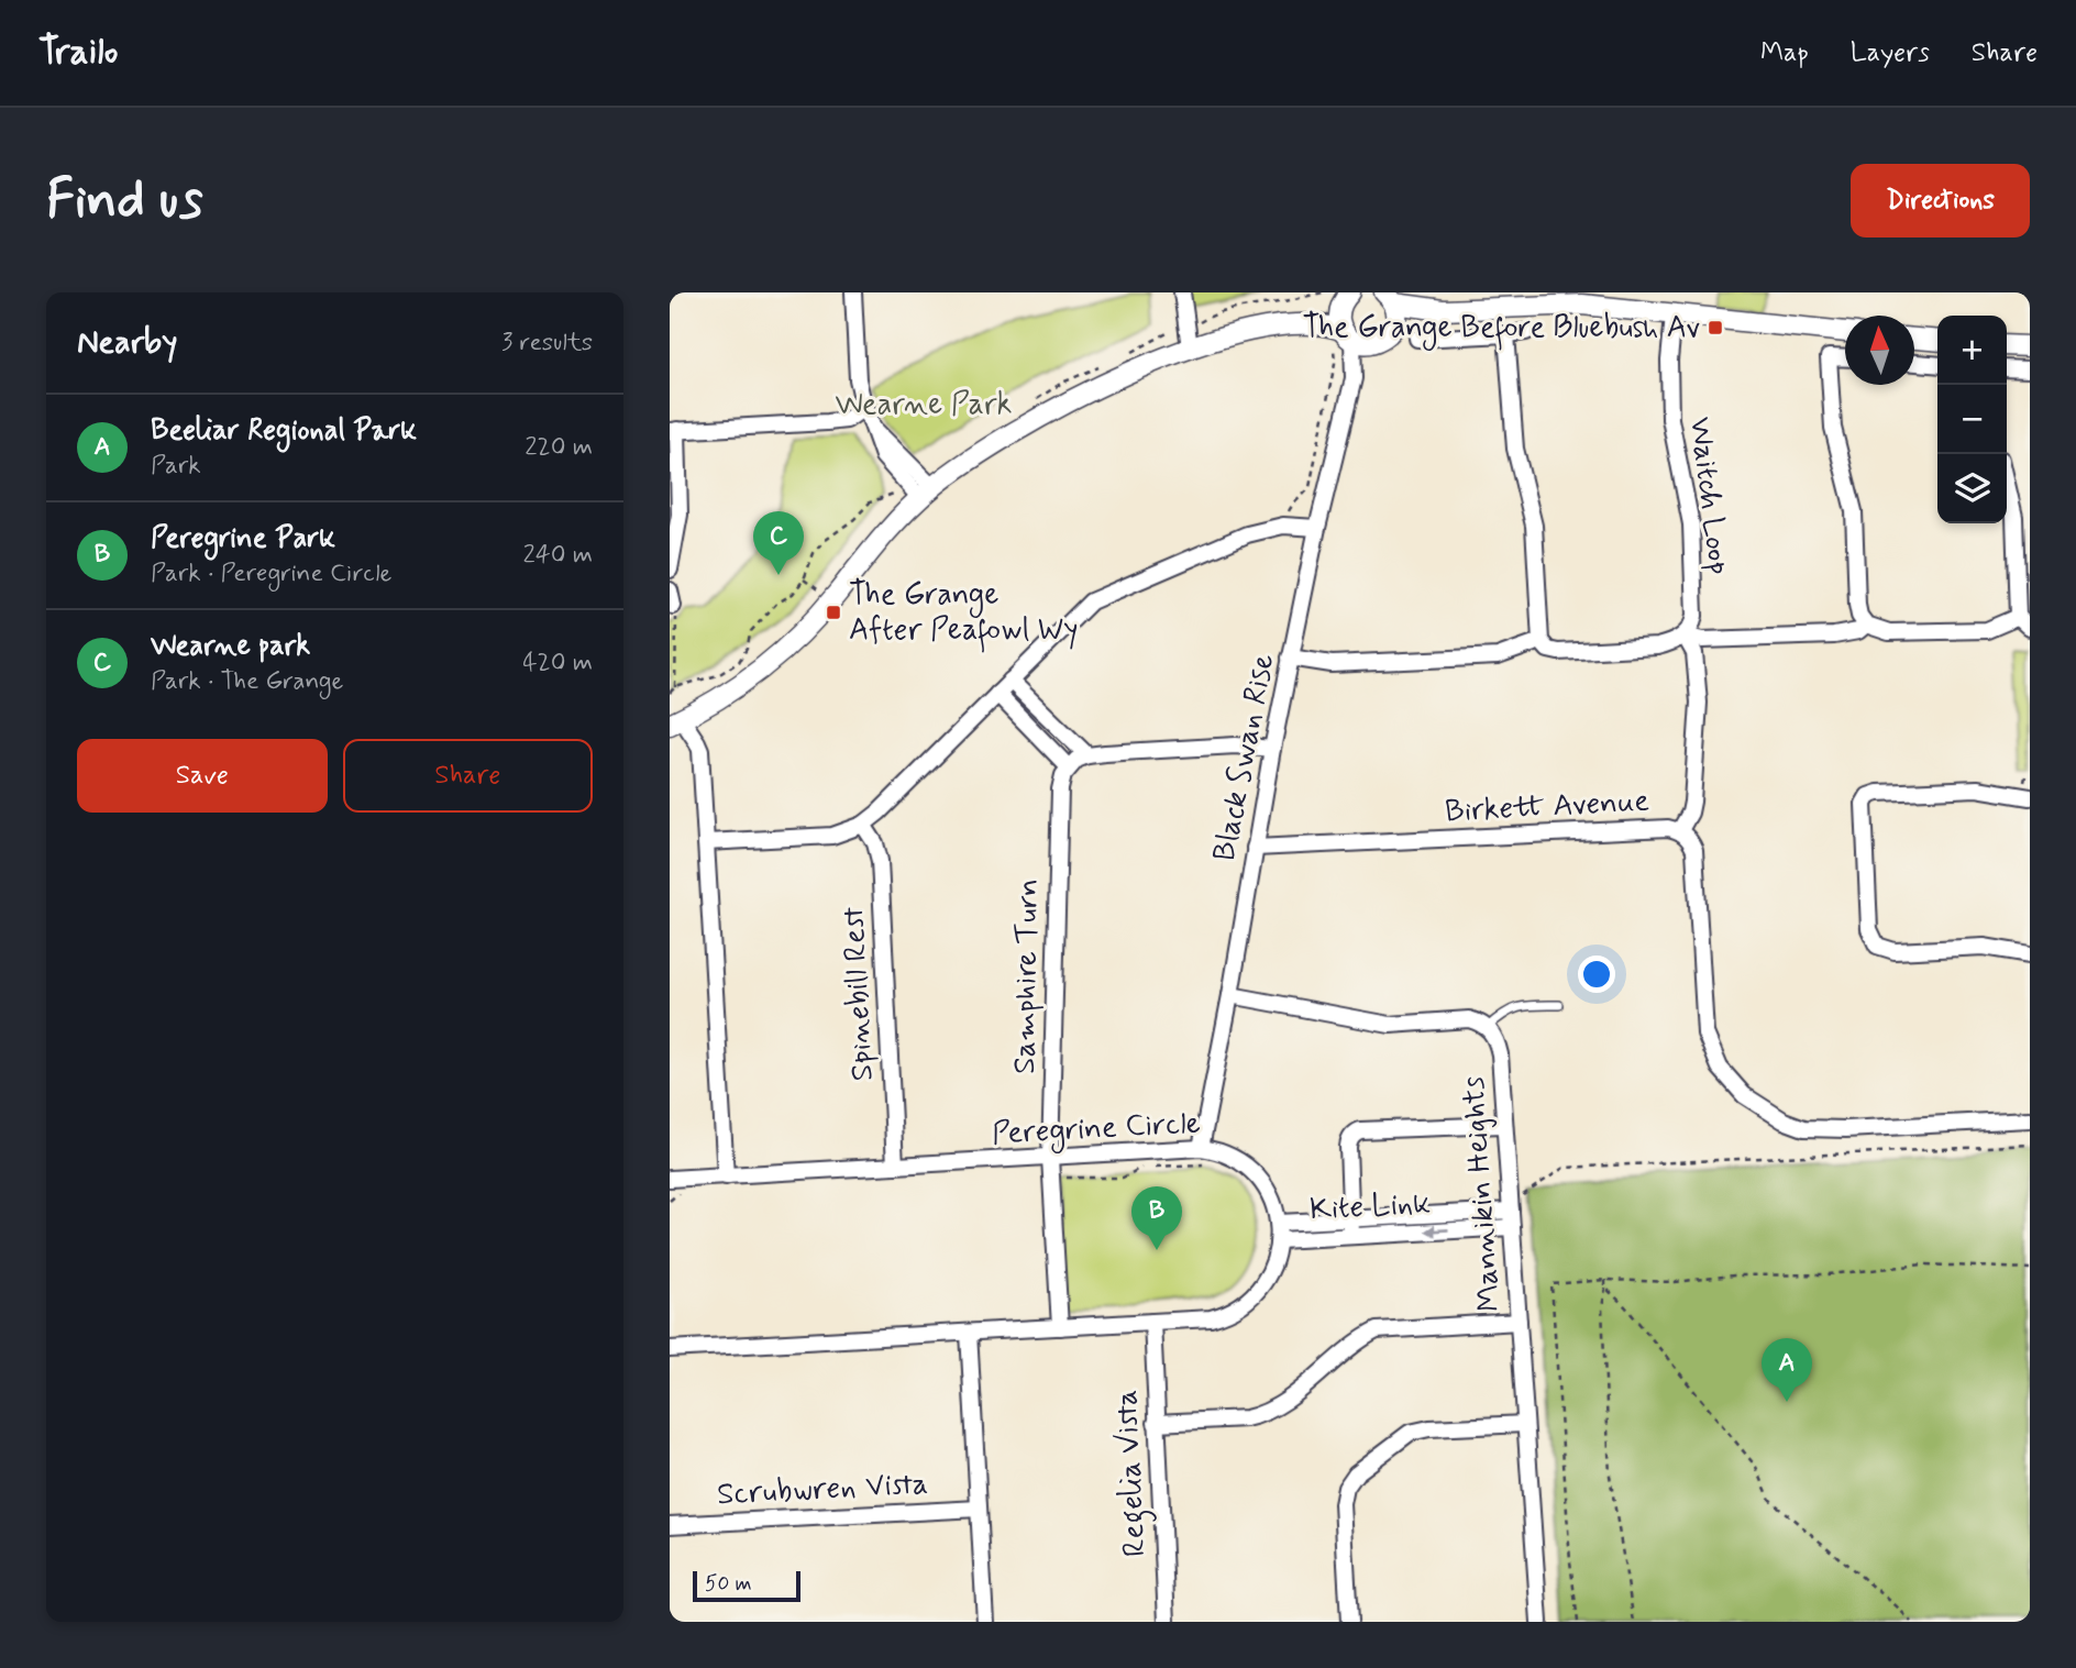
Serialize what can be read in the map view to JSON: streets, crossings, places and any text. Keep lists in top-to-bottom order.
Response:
{
  "streets": {
    "street": [
      "Waitch Loop",
      "Black Swan Rise",
      "Birkett Avenue",
      "Samphire Turn",
      "Spinebill Rest",
      "Peregrine Circle",
      "Mannikin Heights",
      "Kite Link",
      "Regelia Vista",
      "Scrubwren Vista"
    ]
  },
  "crossings": [
    ["Black Swan Rise", "Birkett Avenue"],
    ["Black Swan Rise", "Peregrine Circle"],
    ["Samphire Turn", "Peregrine Circle"],
    ["Spinebill Rest", "Peregrine Circle"],
    ["Peregrine Circle", "Kite Link"],
    ["Peregrine Circle", "Regelia Vista"],
    ["Mannikin Heights", "Kite Link"]
  ],
  "parks": ["Wearne Park"],
  "places": {
    "transit": ["The Grange Before Bluebush Av", "The Grange After Peafowl Wy"]
  },
  "scale_bar": "50 m",
  "north": "top",
  "page": {
    "header": "Trailo",
    "nav": ["Map", "Layers", "Share"],
    "buttons": [
      "Directions",
      ["Save", "Share"]
    ],
    "title": "Find us",
    "heading": ["Nearby", "3 results"],
    "map_buttons": ["+", "−"],
    "list": [
      {
        "mark": "A",
        "name": "Beeliar Regional Park",
        "note": "Park",
        "value": "220 m"
      },
      {
        "mark": "B",
        "name": "Peregrine Park",
        "note": "Park · Peregrine Circle",
        "value": "240 m"
      },
      {
        "mark": "C",
        "name": "Wearne park",
        "note": "Park · The Grange",
        "value": "420 m"
      }
    ],
    "pins": ["C", "B", "A"],
    "scale": "50 m"
  }
}
